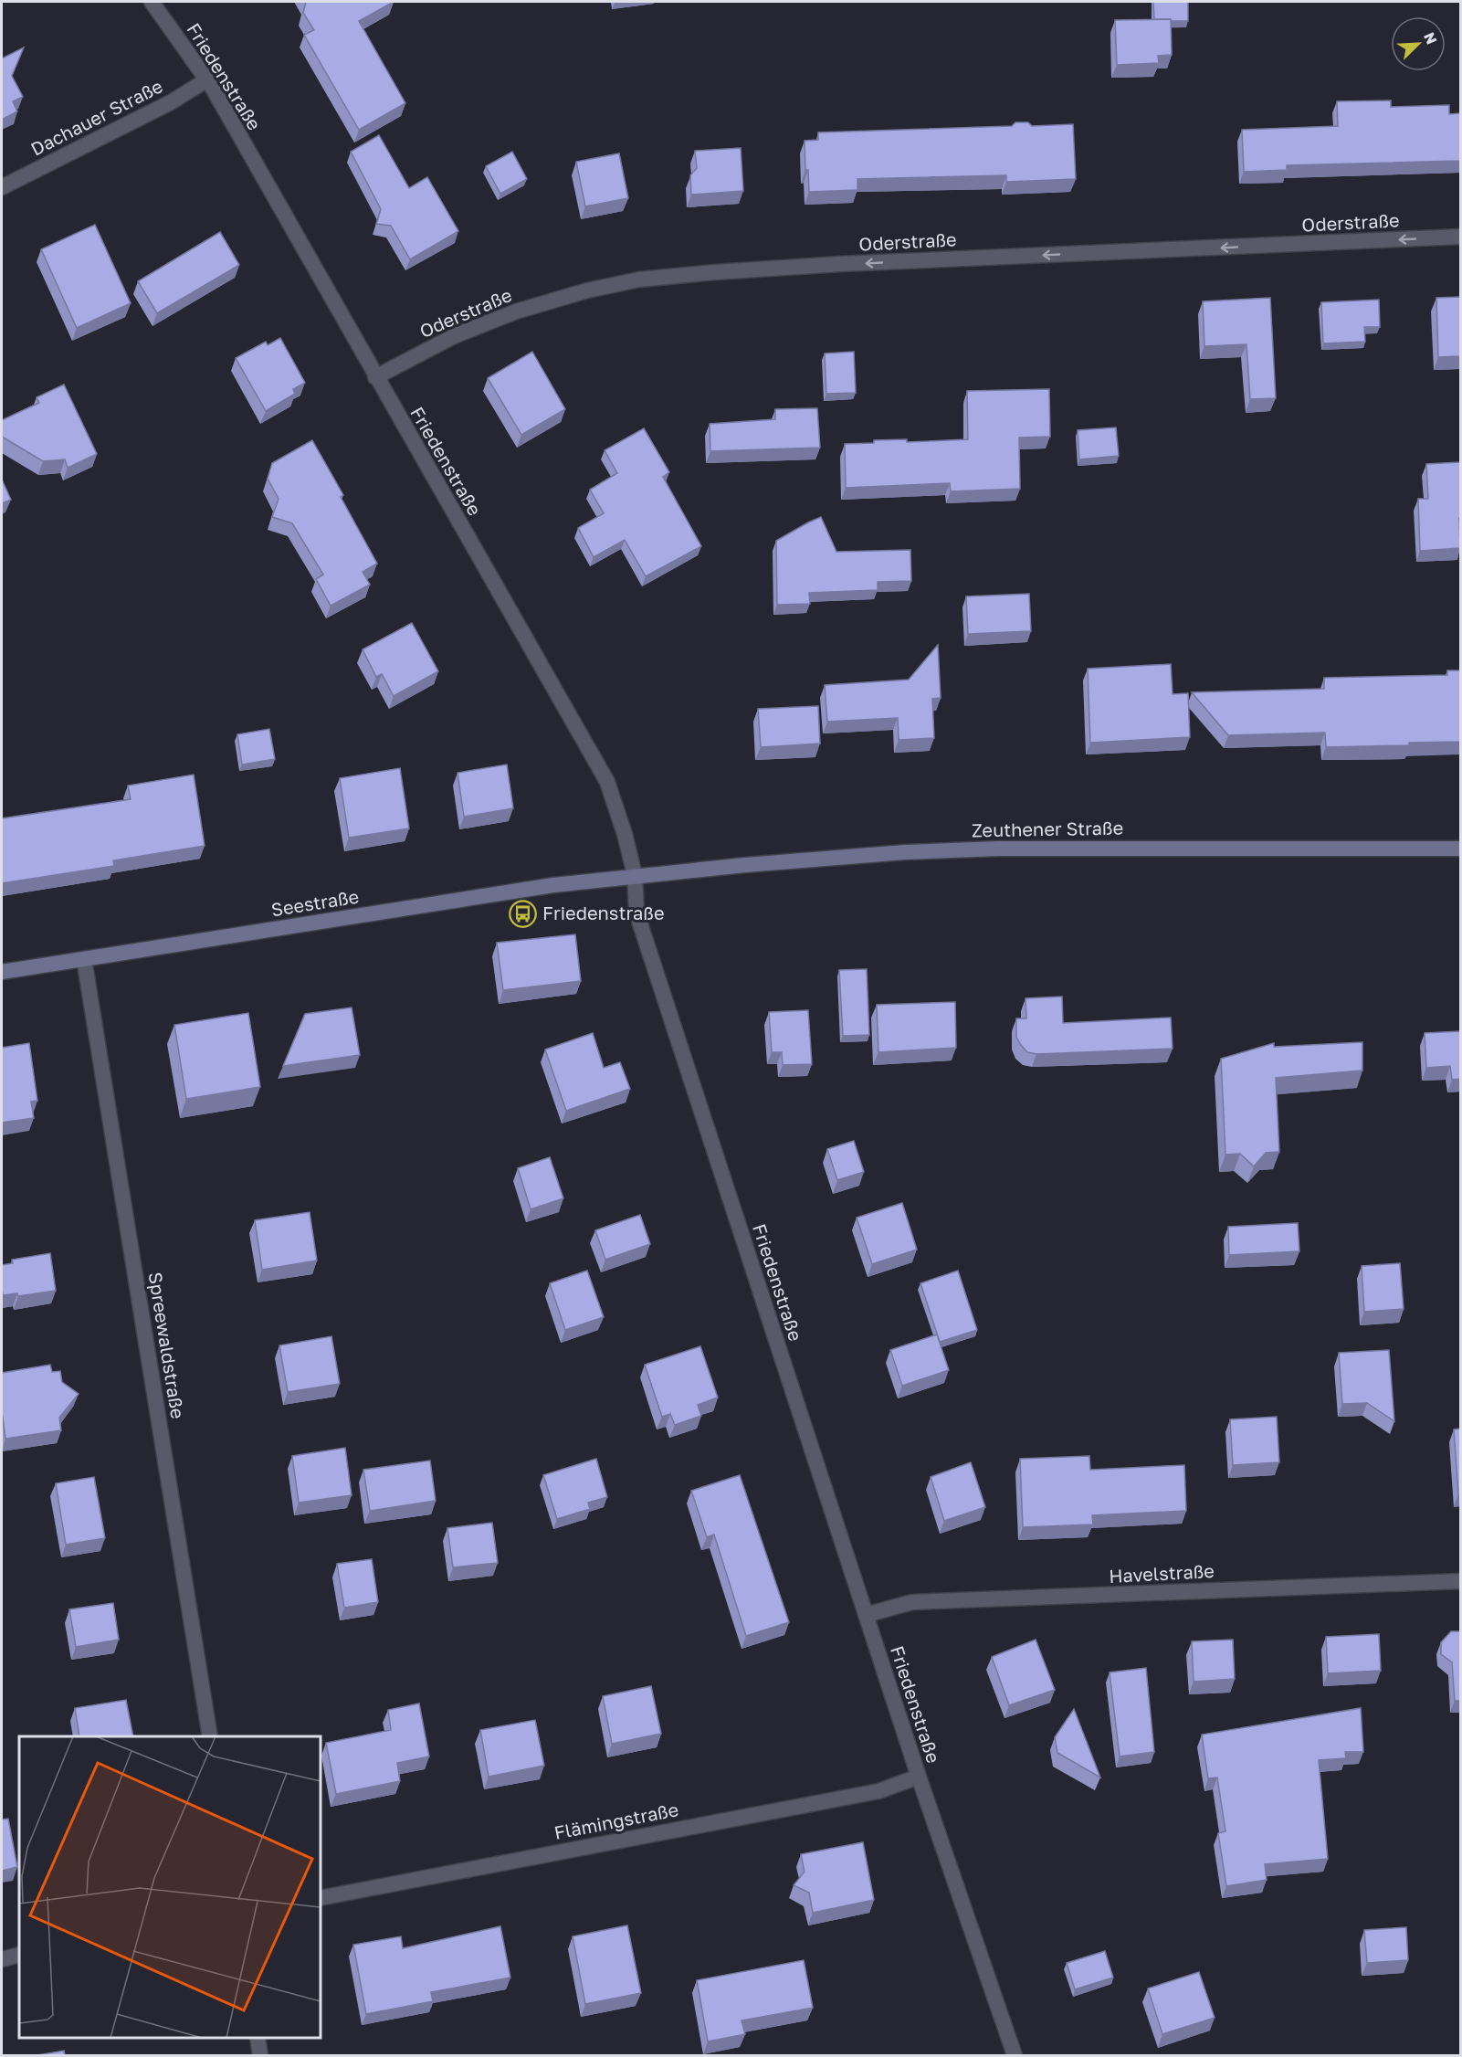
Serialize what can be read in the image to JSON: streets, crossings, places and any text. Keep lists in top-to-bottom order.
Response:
{
  "streets": {
    "main road": ["Zeuthener Straße", "Seestraße"],
    "street": [
      "Friedenstraße",
      "Dachauer Straße",
      "Oderstraße",
      "Spreewaldstraße",
      "Havelstraße",
      "Flämingstraße"
    ]
  },
  "crossings": [
    ["Friedenstraße", "Dachauer Straße"],
    ["Friedenstraße", "Oderstraße"],
    ["Friedenstraße", "Zeuthener Straße"],
    ["Friedenstraße", "Seestraße"],
    ["Friedenstraße", "Havelstraße"],
    ["Friedenstraße", "Flämingstraße"],
    ["Zeuthener Straße", "Seestraße"],
    ["Seestraße", "Spreewaldstraße"]
  ],
  "one_way": ["Oderstraße"],
  "places": {
    "bus stop": ["Friedenstraße"]
  },
  "north": "top right"
}
